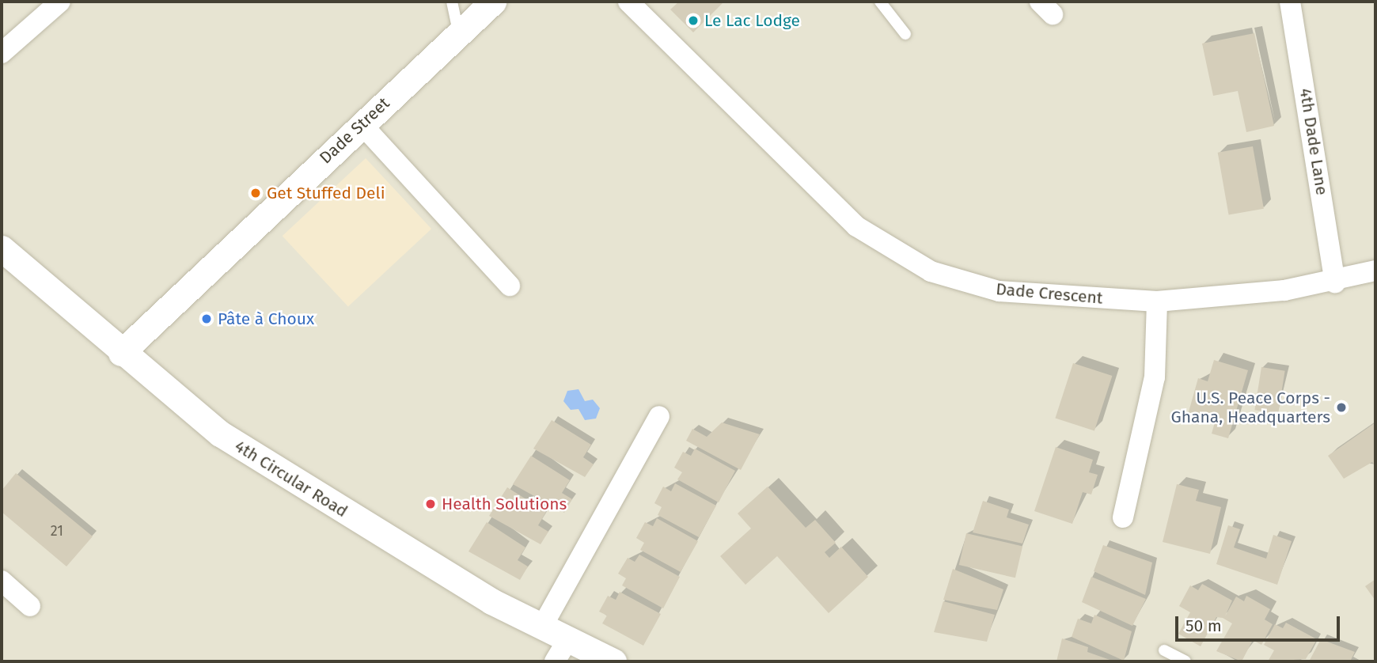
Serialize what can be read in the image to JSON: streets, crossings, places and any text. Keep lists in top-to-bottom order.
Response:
{
  "streets": {
    "street": [
      "Dade Street",
      "4th Dade Lane",
      "Dade Crescent",
      "4th Circular Road"
    ]
  },
  "crossings": [
    ["Dade Street", "4th Circular Road"],
    ["4th Dade Lane", "Dade Crescent"]
  ],
  "places": [
    "Le Lac Lodge",
    "Get Stuffed Deli",
    "Pâte à Choux",
    "U.S. Peace Corps - Ghana, Headquarters",
    "Health Solutions"
  ],
  "house_numbers": ["21"],
  "scale_bar": "50 m"
}
